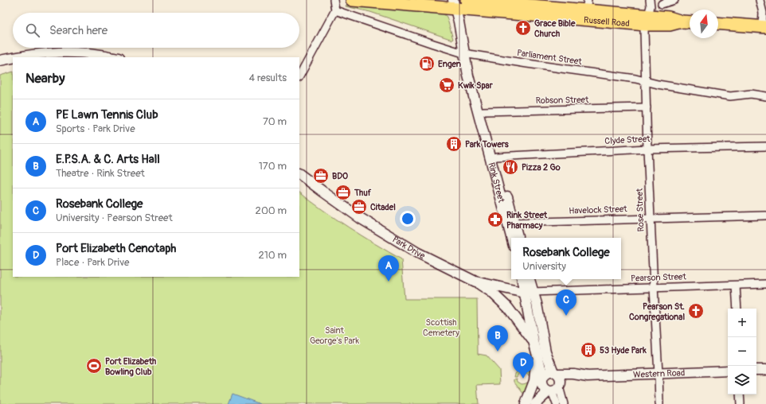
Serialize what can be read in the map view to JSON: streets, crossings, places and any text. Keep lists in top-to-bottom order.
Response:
{
  "streets": {
    "main road": ["Russell Road"],
    "street": [
      "Parliament Street",
      "Robson Street",
      "Clyde Street",
      "Rink Street",
      "Havelock Street",
      "Rose Street",
      "Park Drive",
      "Pearson Street",
      "Western Road"
    ]
  },
  "crossings": [
    ["Russell Road", "Rink Street"],
    ["Russell Road", "Rose Street"],
    ["Parliament Street", "Rink Street"],
    ["Parliament Street", "Rose Street"],
    ["Robson Street", "Rink Street"],
    ["Robson Street", "Rose Street"],
    ["Clyde Street", "Rink Street"],
    ["Clyde Street", "Rose Street"],
    ["Rink Street", "Havelock Street"],
    ["Havelock Street", "Rose Street"],
    ["Rose Street", "Pearson Street"],
    ["Rose Street", "Western Road"],
    ["Park Drive", "Pearson Street"]
  ],
  "parks": ["Scottish Cemetery", "Saint George's Park"],
  "places": {
    "church": ["Grace Bible Church", "Pearson St. Congregational"],
    "fuel station": ["Engen"],
    "supermarket": ["Kwik Spar"],
    "building": ["Park Towers", "53 Hyde Park"],
    "restaurant": ["Pizza 2 Go"],
    "office": ["BDO", "Thuf", "Citadel"],
    "pharmacy": ["Rink Street Pharmacy"],
    "sports": ["Port Elizabeth Bowling Club"]
  },
  "north": "top",
  "page": {
    "search": "Search here",
    "heading": ["Nearby", "4 results"],
    "list": [
      {
        "mark": "A",
        "name": "PE Lawn Tennis Club",
        "note": "Sports · Park Drive",
        "value": "70 m"
      },
      {
        "mark": "B",
        "name": "E.P.S.A. & C. Arts Hall",
        "note": "Theatre · Rink Street",
        "value": "170 m"
      },
      {
        "mark": "C",
        "name": "Rosebank College",
        "note": "University · Pearson Street",
        "value": "200 m"
      },
      {
        "mark": "D",
        "name": "Port Elizabeth Cenotaph",
        "note": "Place · Park Drive",
        "value": "210 m"
      }
    ],
    "popup": ["Rosebank College", "University"],
    "pins": [
      "A",
      "C",
      "B",
      "D"
    ],
    "map_buttons": ["+", "−"]
  }
}
